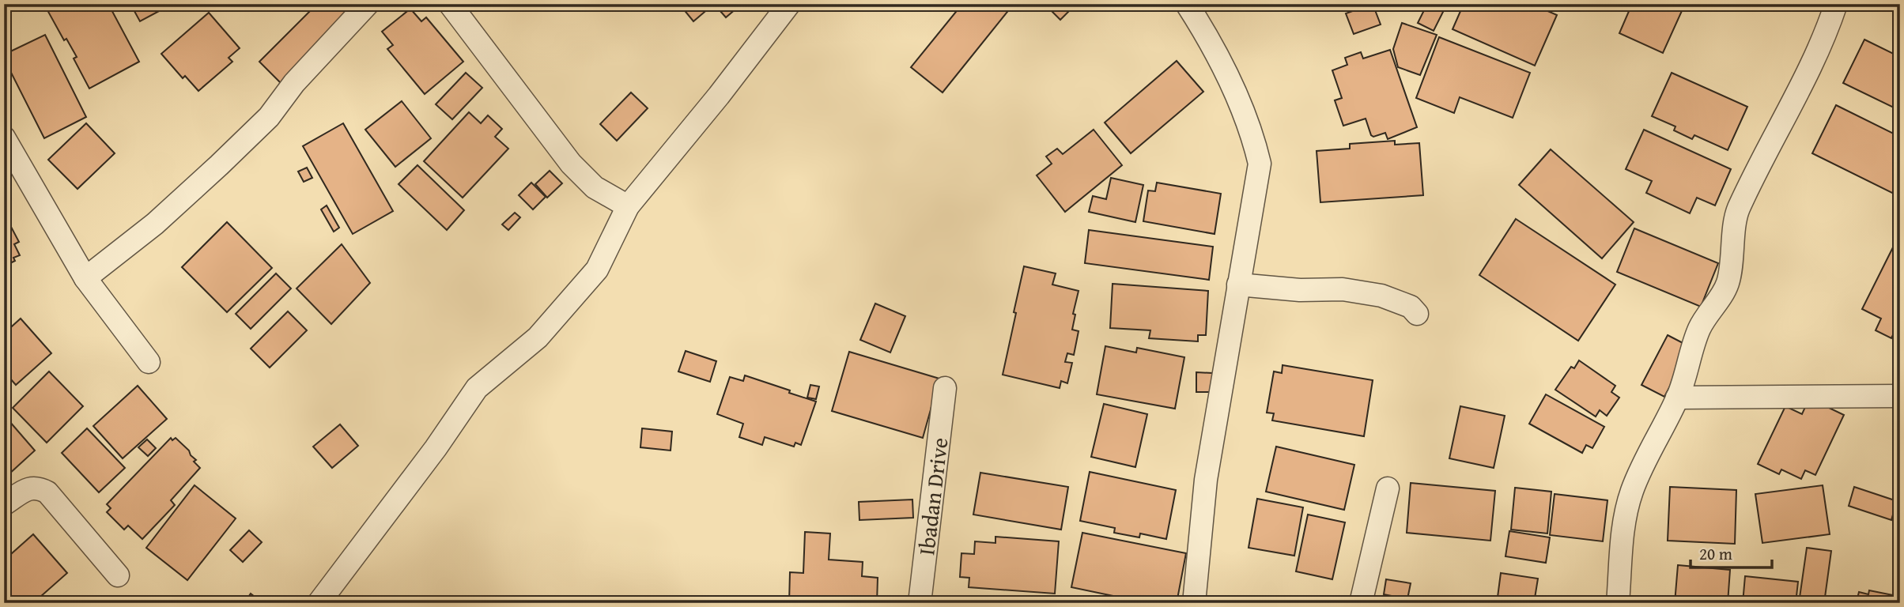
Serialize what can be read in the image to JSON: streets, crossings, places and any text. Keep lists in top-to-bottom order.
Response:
{
  "streets": {
    "street": ["Ibadan Drive"]
  },
  "scale_bar": "20 m"
}
